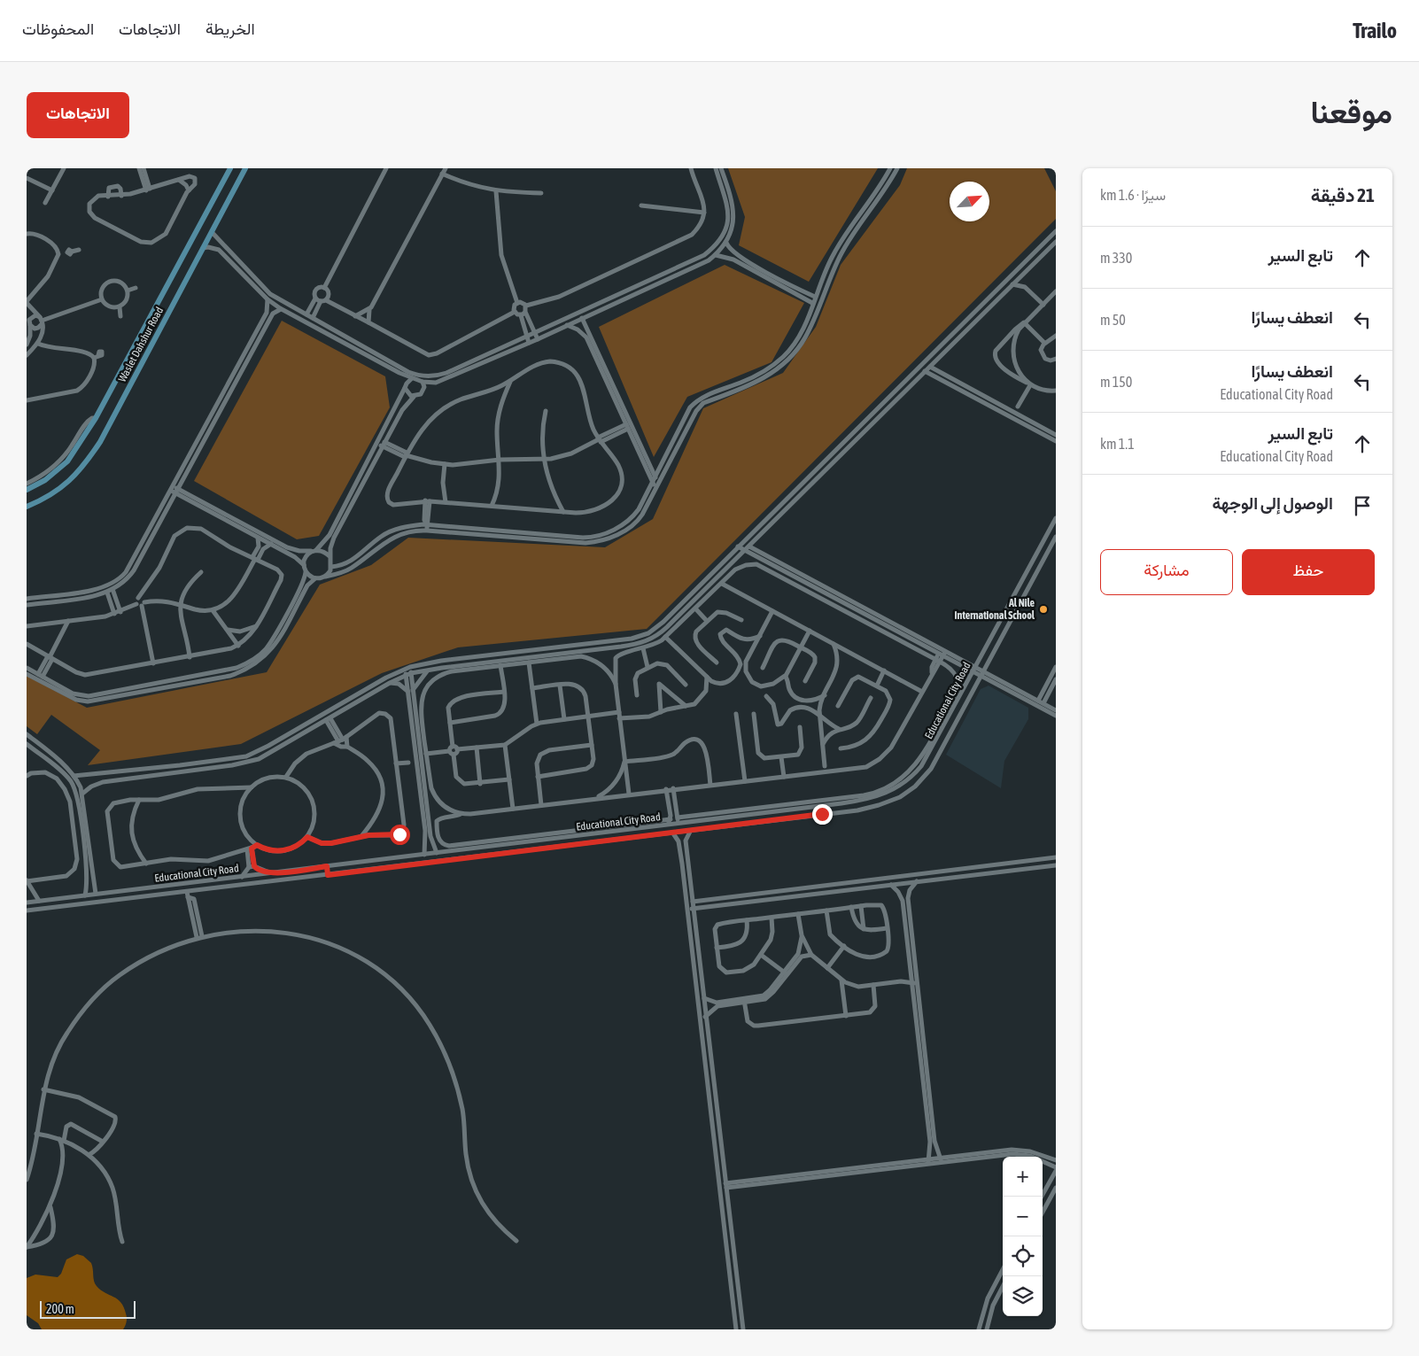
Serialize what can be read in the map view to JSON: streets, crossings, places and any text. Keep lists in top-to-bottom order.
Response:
{
  "streets": {
    "main road": ["Waslet Dahshur Road"],
    "street": ["Educational City Road"]
  },
  "places": ["Al Nile International School"],
  "scale_bar": "200 m",
  "north": "top right",
  "page": {
    "header": "Trailo",
    "nav": ["الخريطة", "الاتجاهات", "المحفوظات"],
    "title": "موقعنا",
    "buttons": [
      "الاتجاهات",
      ["حفظ", "مشاركة"]
    ],
    "heading": ["21 دقيقة", "سيرًا · 1.6 km"],
    "list": [
      ["تابع السير", "330 m"],
      ["انعطف يسارًا", "50 m"],
      ["انعطف يسارًا", "Educational City Road", "150 m"],
      ["تابع السير", "Educational City Road", "1.1 km"],
      "الوصول إلى الوجهة"
    ],
    "map_buttons": ["+", "−"],
    "scale": "200 m"
  }
}
